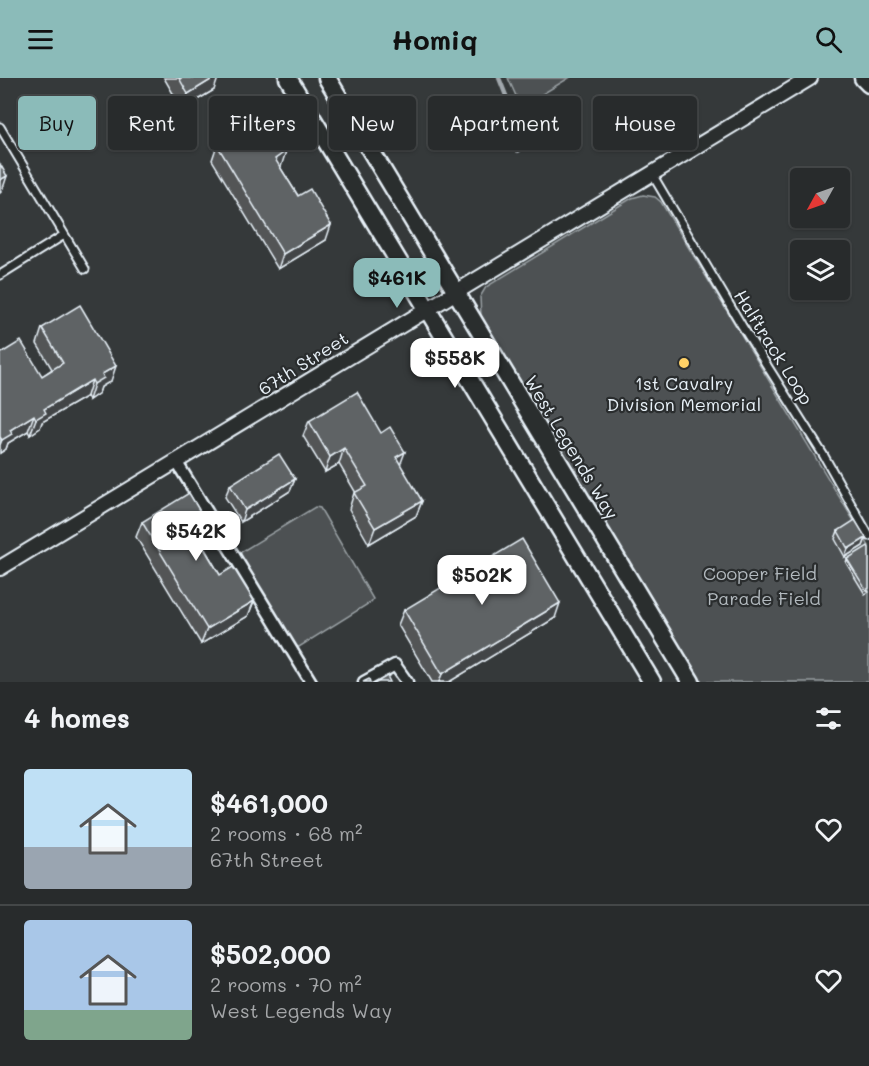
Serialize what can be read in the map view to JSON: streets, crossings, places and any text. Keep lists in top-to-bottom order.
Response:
{
  "streets": {
    "street": ["67th Street", "West Legends Way"],
    "lane": ["Halftrack Loop"]
  },
  "crossings": [
    ["Halftrack Loop", "67th Street"],
    ["67th Street", "West Legends Way"]
  ],
  "parks": ["Cooper Field", "Parade Field"],
  "places": ["1st Cavalry Division Memorial"],
  "north": "bottom left",
  "page": {
    "header": "Homiq",
    "chip": [
      "Buy",
      "Rent",
      "Filters",
      "New",
      "Apartment",
      "House"
    ],
    "price": [
      "$461K",
      "$558K",
      "$542K",
      "$502K"
    ],
    "heading": "4 homes",
    "list": [
      {
        "name": "$461,000",
        "note": "2 rooms · 68 m² · 67th Street"
      },
      {
        "name": "$502,000",
        "note": "2 rooms · 70 m² · West Legends Way"
      }
    ]
  }
}
